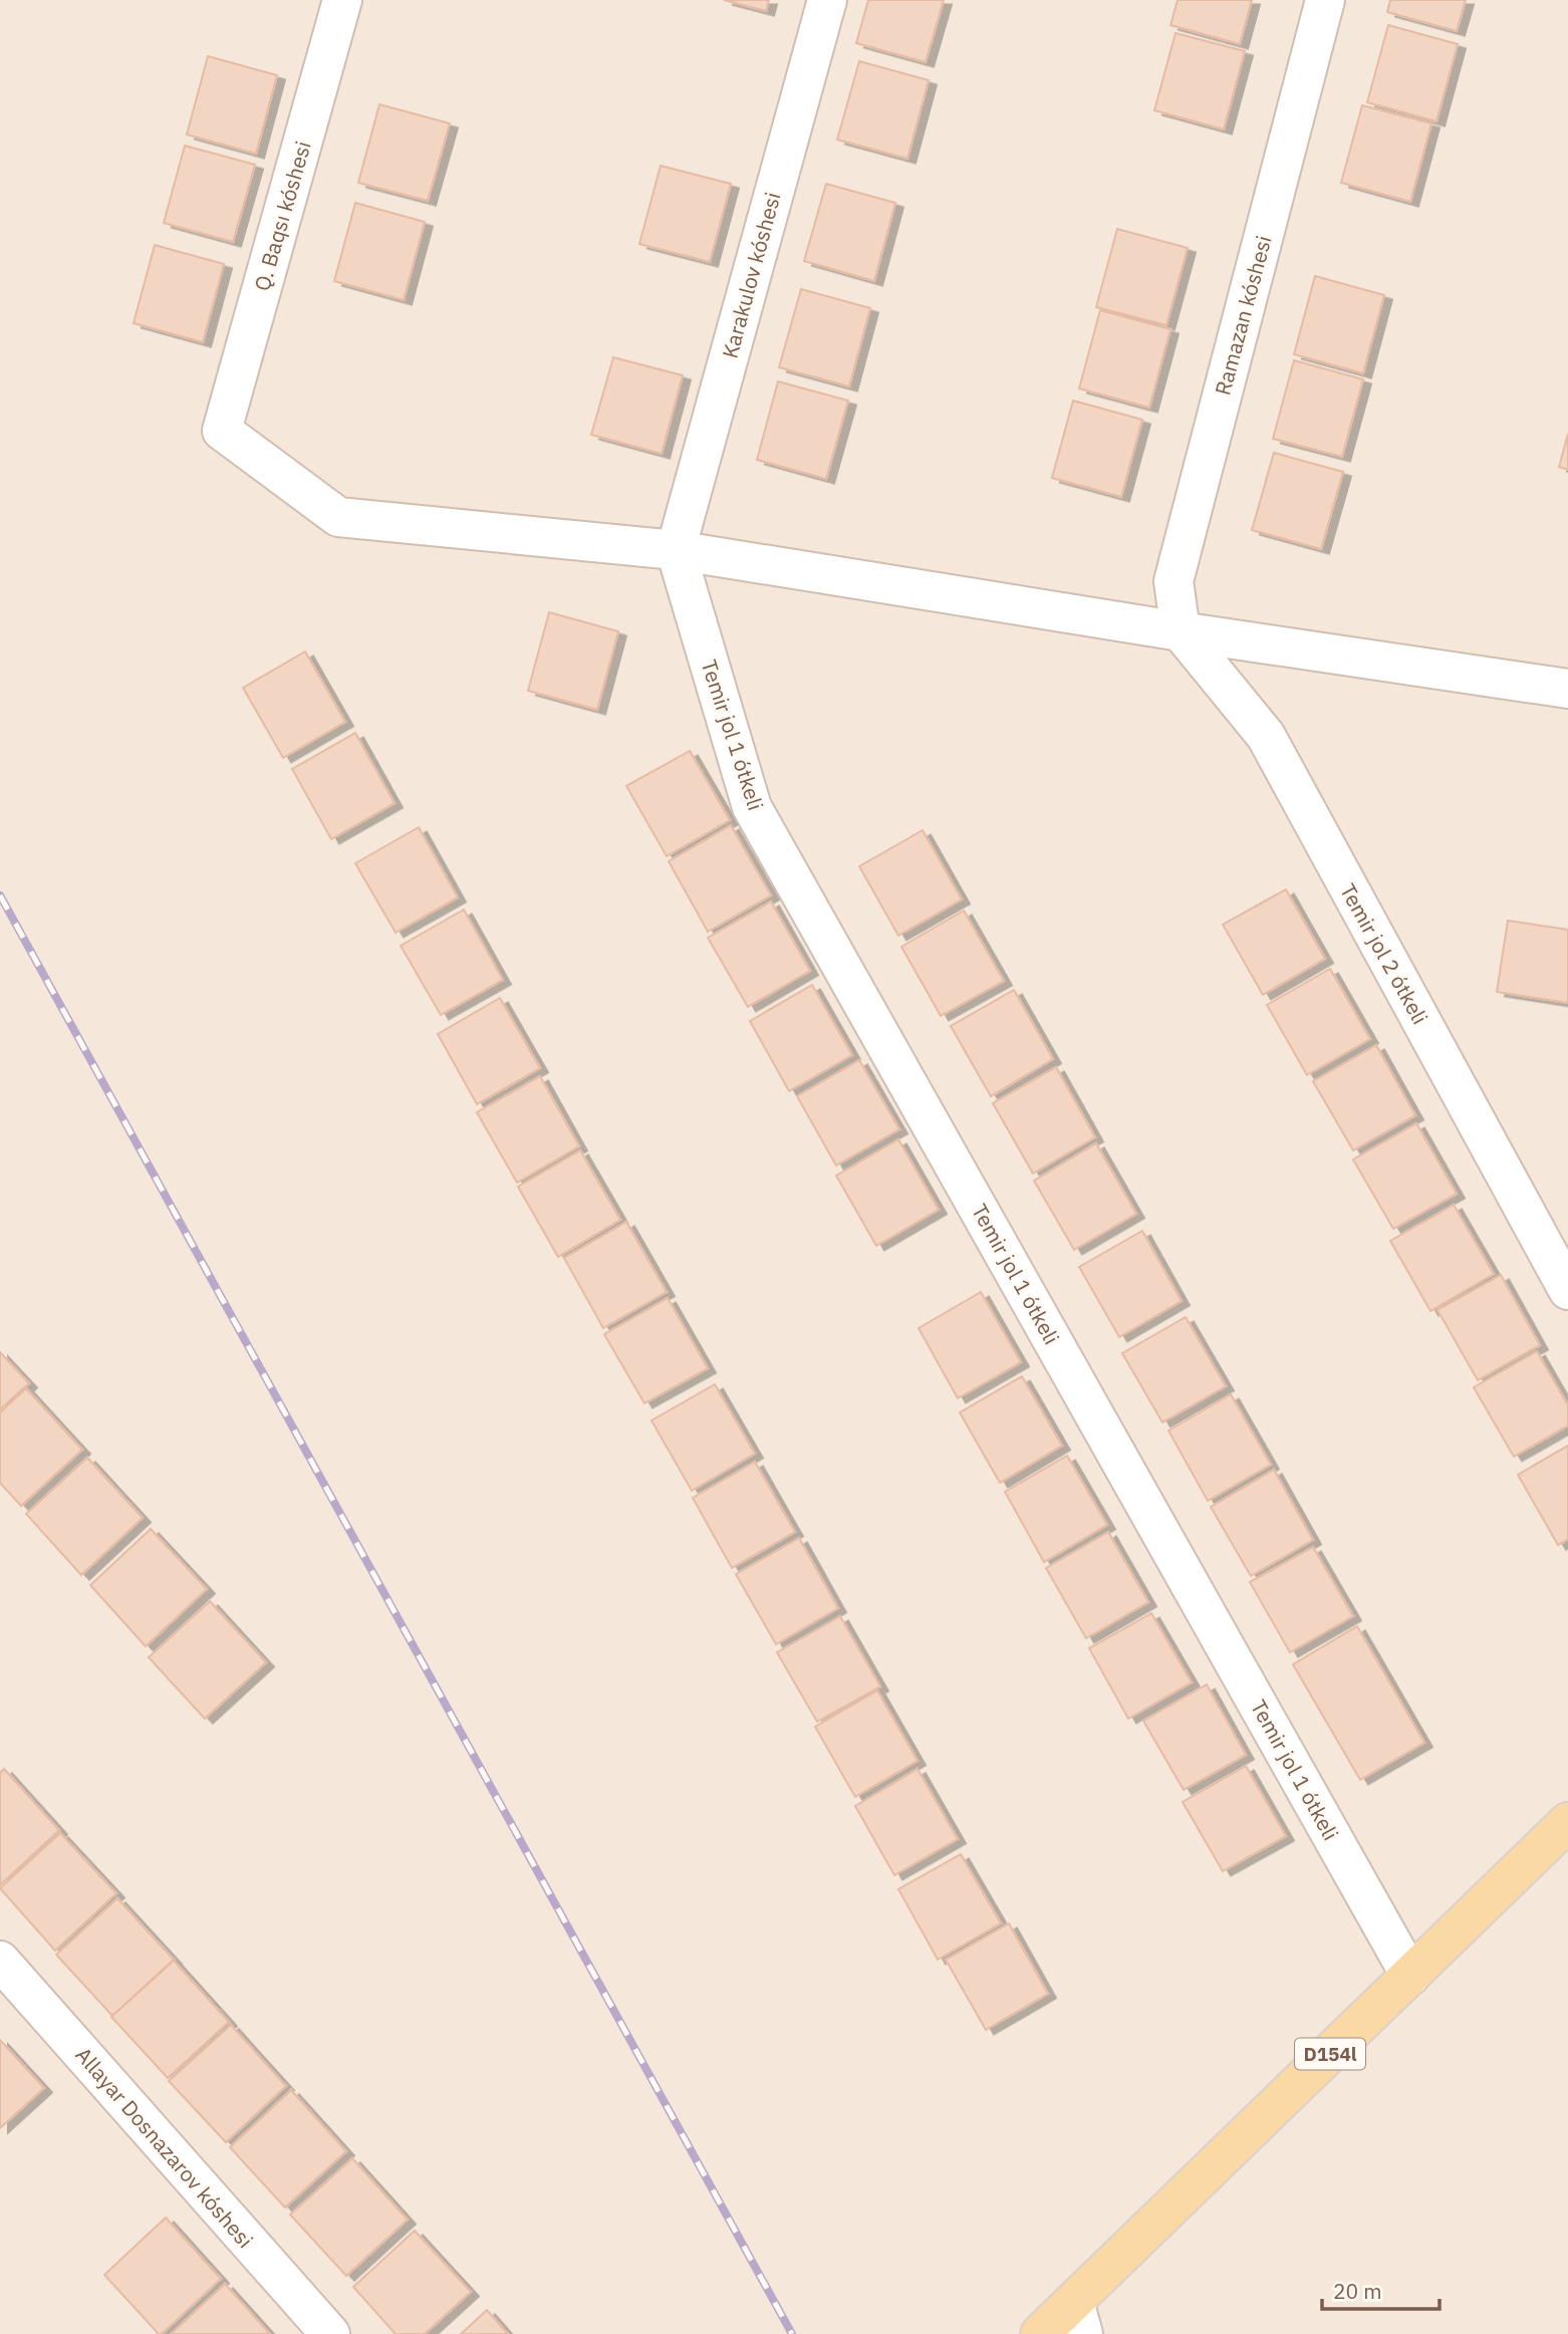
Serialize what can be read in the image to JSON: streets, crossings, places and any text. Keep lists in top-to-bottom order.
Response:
{
  "streets": {
    "main road": ["D154l"],
    "street": [
      "Q. Baqsı kóshesi",
      "Karakulov kóshesi",
      "Ramazan kóshesi",
      "Temir jol 1 ótkeli",
      "Temir jol 2 ótkeli",
      "Allayar Dosnazarov kóshesi"
    ]
  },
  "crossings": [
    ["Q. Baqsı kóshesi", "Karakulov kóshesi"],
    ["Q. Baqsı kóshesi", "Temir jol 1 ótkeli"],
    ["Karakulov kóshesi", "Temir jol 1 ótkeli"],
    ["Ramazan kóshesi", "Temir jol 2 ótkeli"],
    ["Temir jol 1 ótkeli", "D154l"]
  ],
  "scale_bar": "20 m"
}
